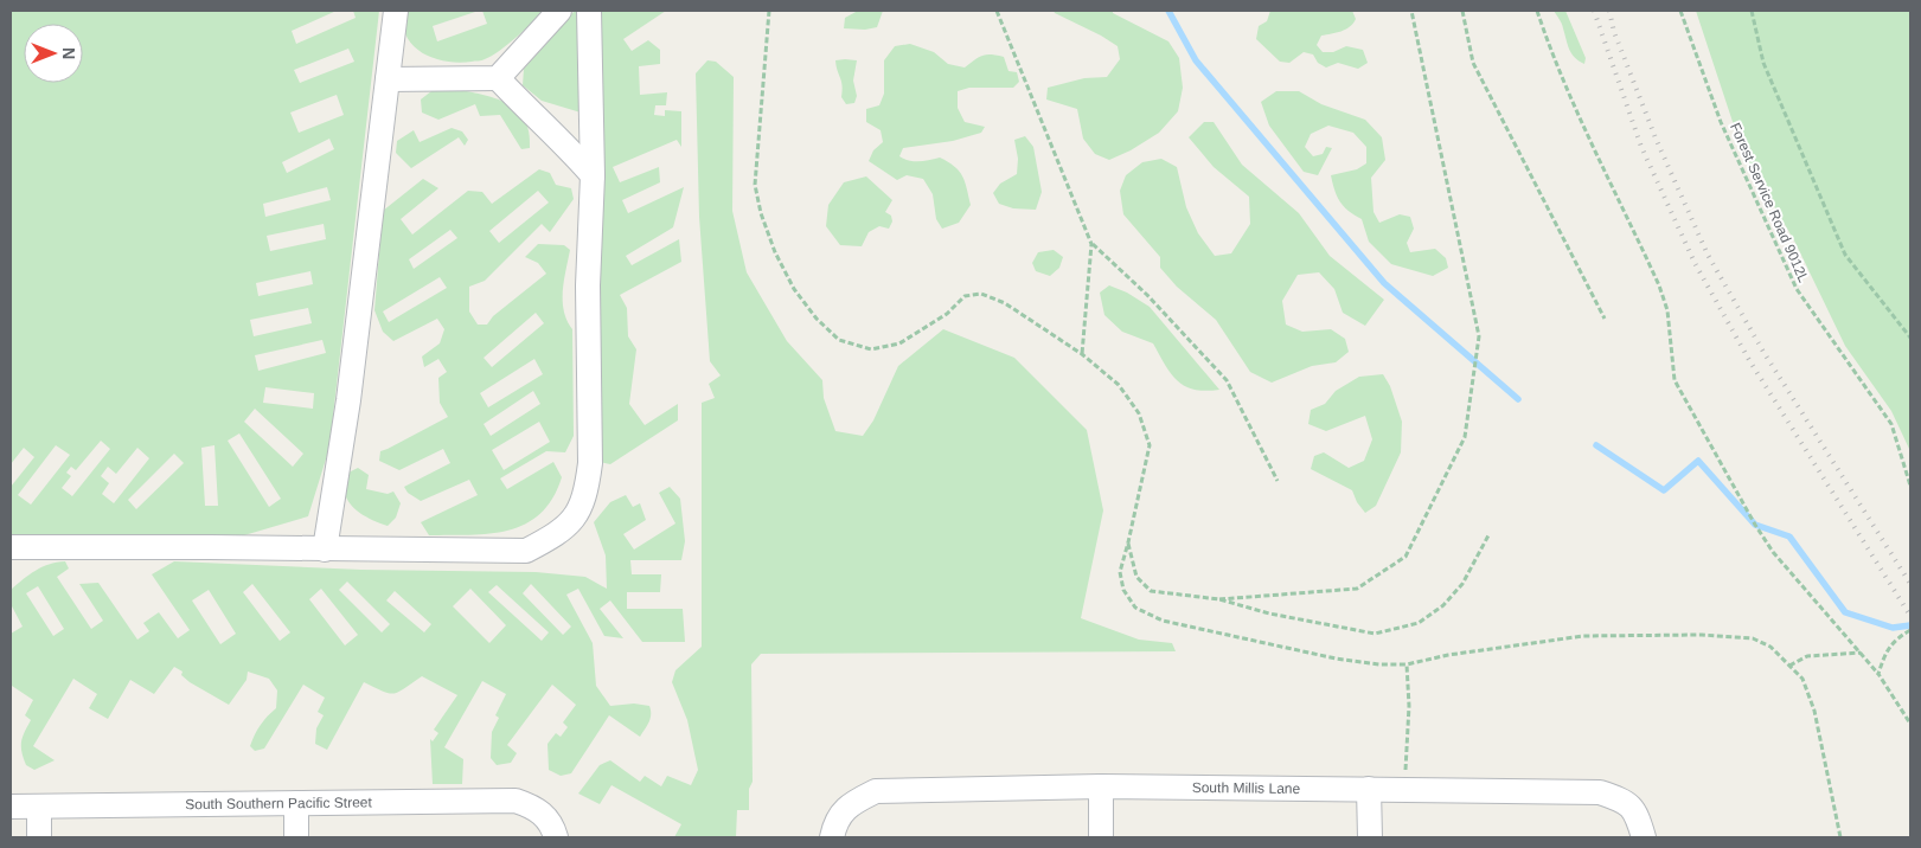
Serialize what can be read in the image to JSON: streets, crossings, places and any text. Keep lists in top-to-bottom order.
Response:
{
  "streets": {
    "street": ["South Millis Lane", "South Southern Pacific Street"],
    "path": ["Forest Service Road 9012L"]
  },
  "north": "right"
}
